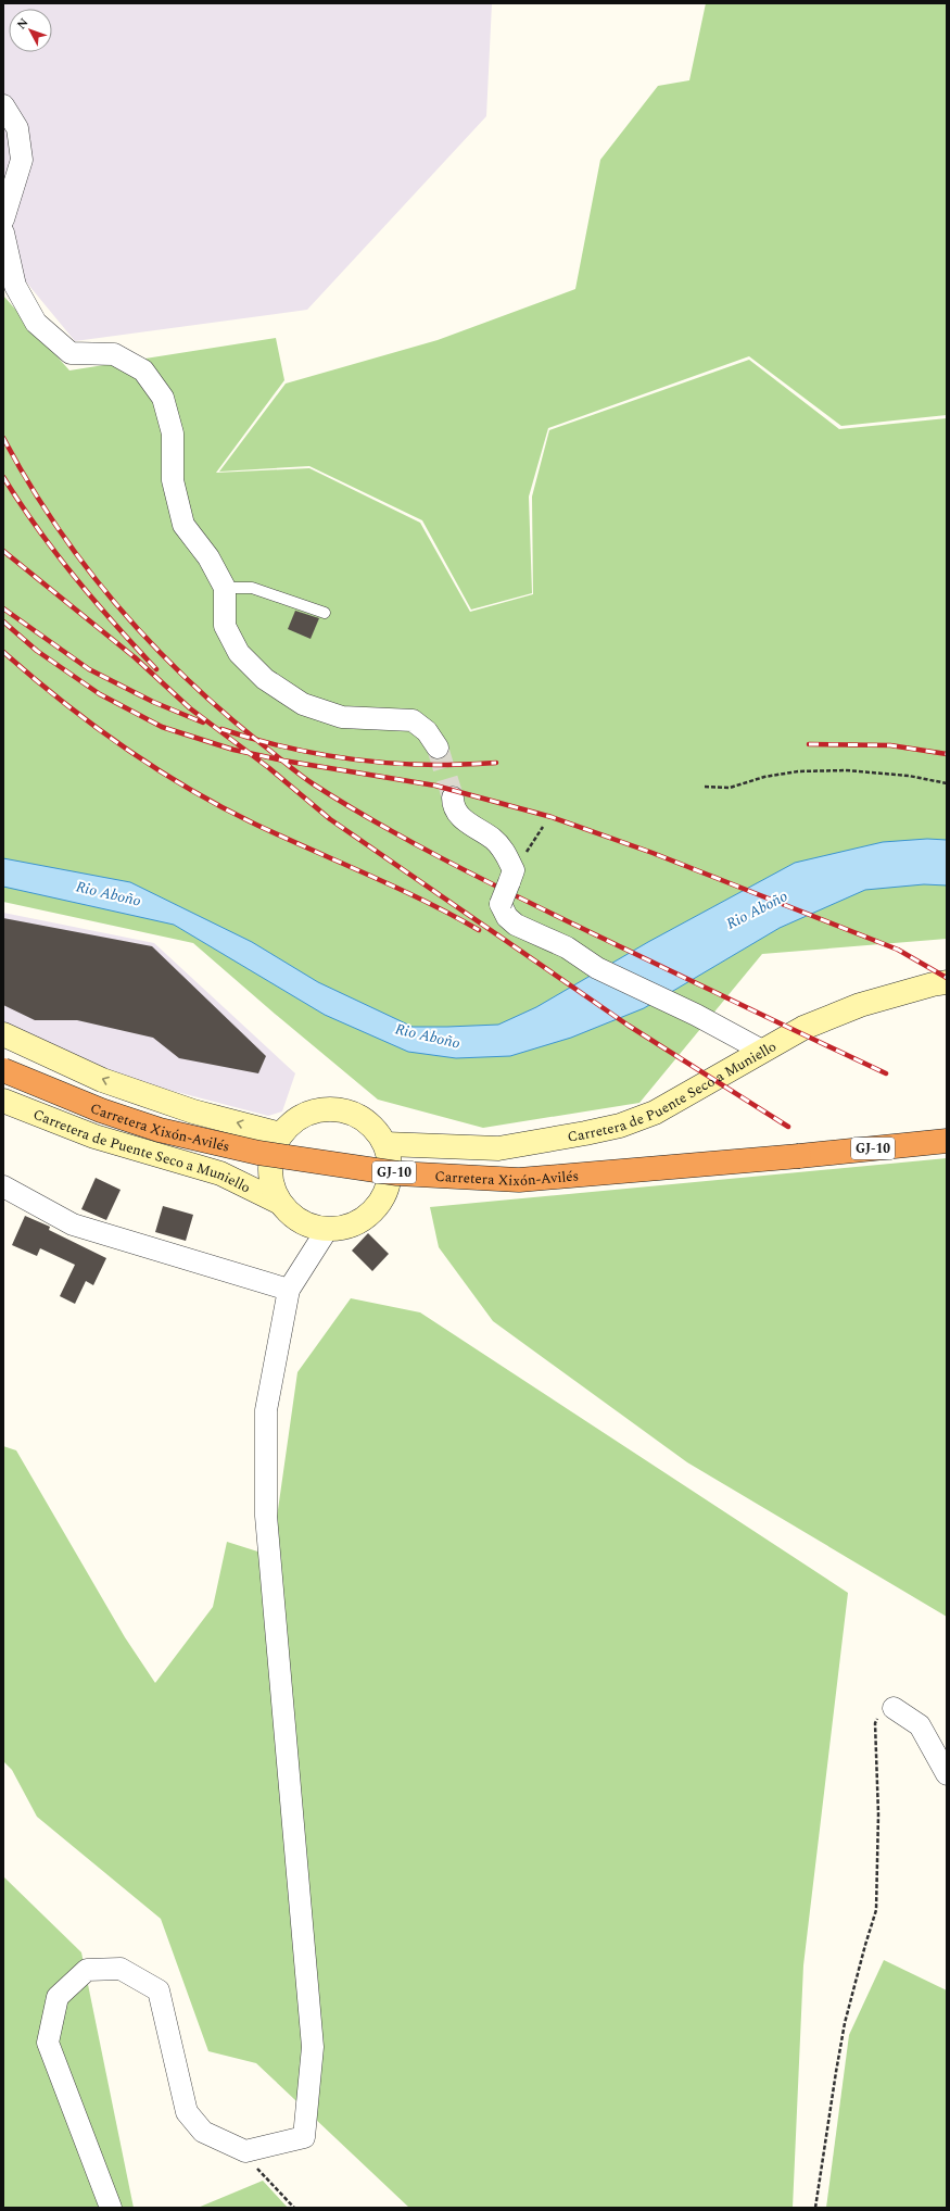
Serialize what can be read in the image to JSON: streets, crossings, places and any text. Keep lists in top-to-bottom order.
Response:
{
  "streets": {
    "highway": ["Carretera Xixón-Avilés", "GJ-10"],
    "street": ["Carretera de Puente Seco a Muniello"]
  },
  "water": ["Rio Aboño"],
  "north": "top left"
}
